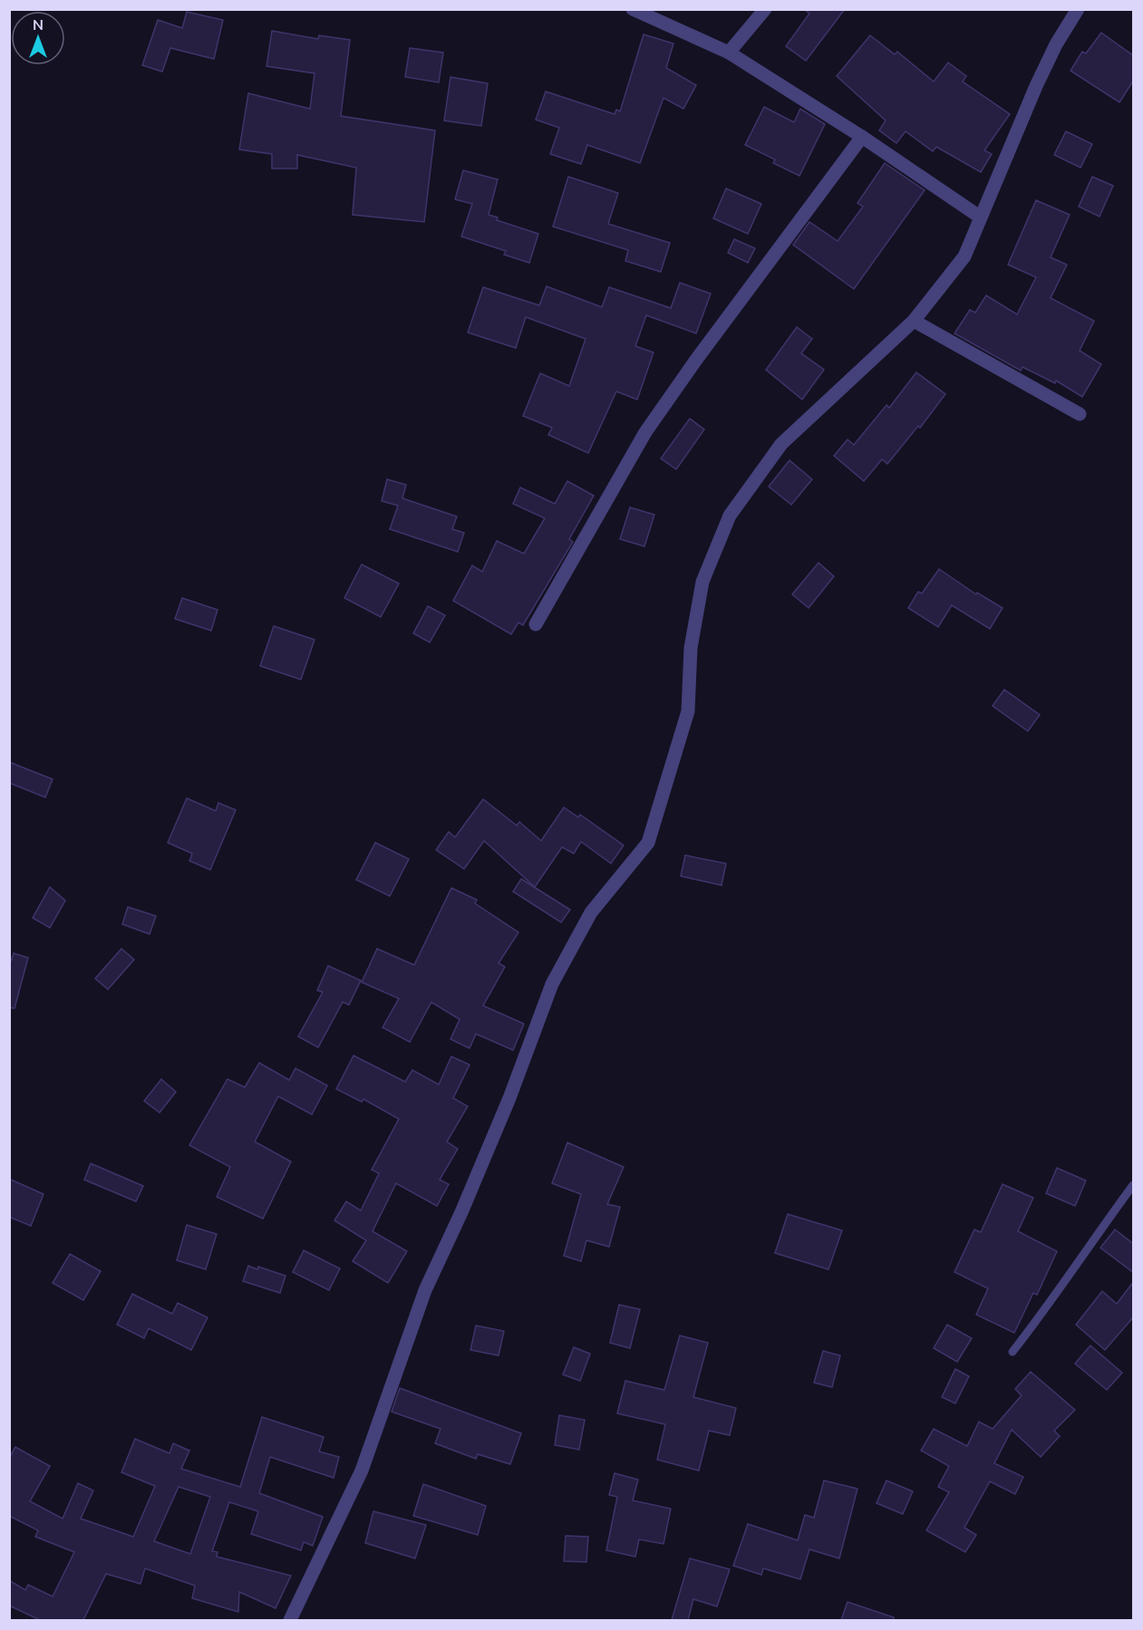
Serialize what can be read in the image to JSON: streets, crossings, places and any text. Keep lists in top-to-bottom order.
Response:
{
  "north": "top"
}
